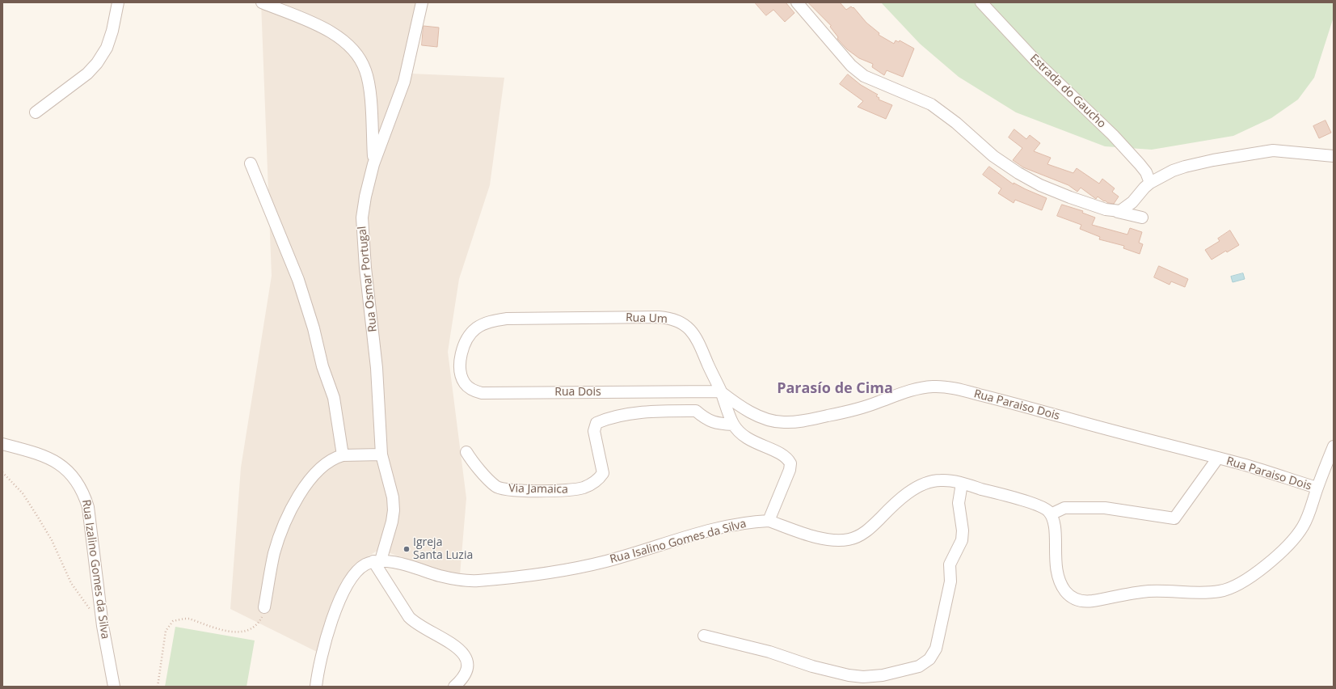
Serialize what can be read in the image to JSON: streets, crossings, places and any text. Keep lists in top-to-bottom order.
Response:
{
  "streets": {
    "street": [
      "Estrada do Gaucho",
      "Rua Osmar Portugal",
      "Rua Um",
      "Rua Dois",
      "Rua Paraiso Dois",
      "Via Jamaica",
      "Rua Isalino Gomes da Silva",
      "Rua Izalino Gomes da Silva"
    ]
  },
  "crossings": [
    ["Rua Osmar Portugal", "Rua Isalino Gomes da Silva"],
    ["Rua Um", "Rua Dois"],
    ["Rua Um", "Rua Paraiso Dois"],
    ["Rua Um", "Via Jamaica"],
    ["Rua Um", "Rua Isalino Gomes da Silva"],
    ["Rua Dois", "Rua Paraiso Dois"]
  ],
  "districts": ["Parasío de Cima"],
  "places": ["Igreja Santa Luzia"]
}
